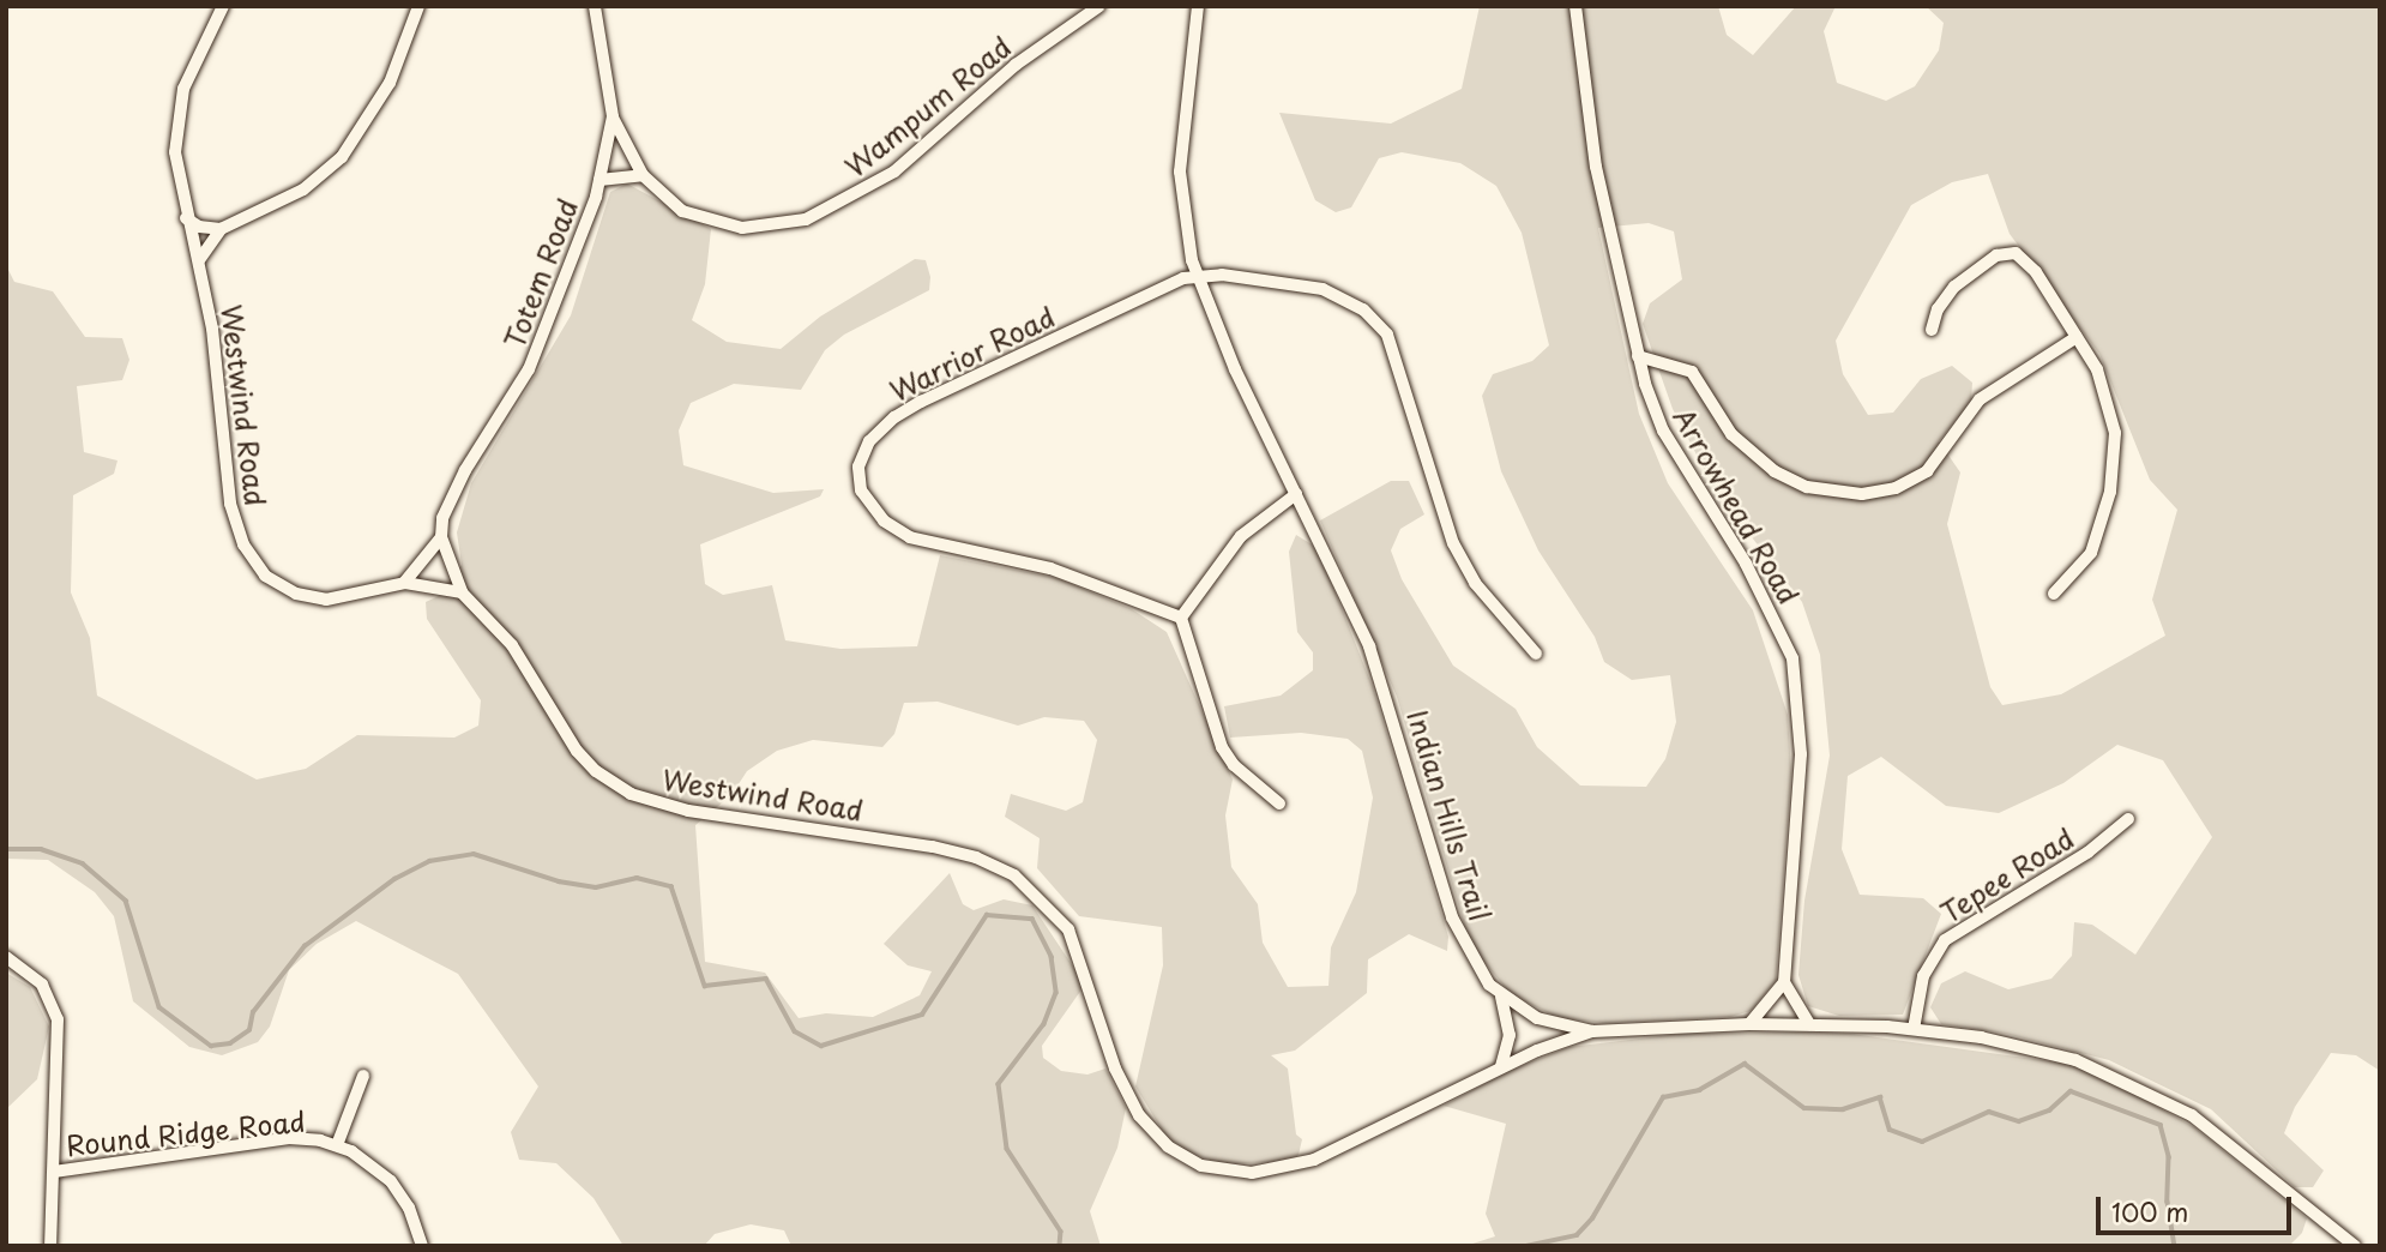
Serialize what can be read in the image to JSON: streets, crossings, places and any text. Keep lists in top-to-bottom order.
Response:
{
  "streets": {
    "street": [
      "Wampum Road",
      "Totem Road",
      "Warrior Road",
      "Westwind Road",
      "Arrowhead Road",
      "Indian Hills Trail",
      "Tepee Road",
      "Round Ridge Road"
    ]
  },
  "crossings": [
    ["Wampum Road", "Totem Road"],
    ["Totem Road", "Westwind Road"],
    ["Warrior Road", "Indian Hills Trail"],
    ["Westwind Road", "Indian Hills Trail"],
    ["Indian Hills Trail", "Tepee Road"]
  ],
  "scale_bar": "100 m"
}
